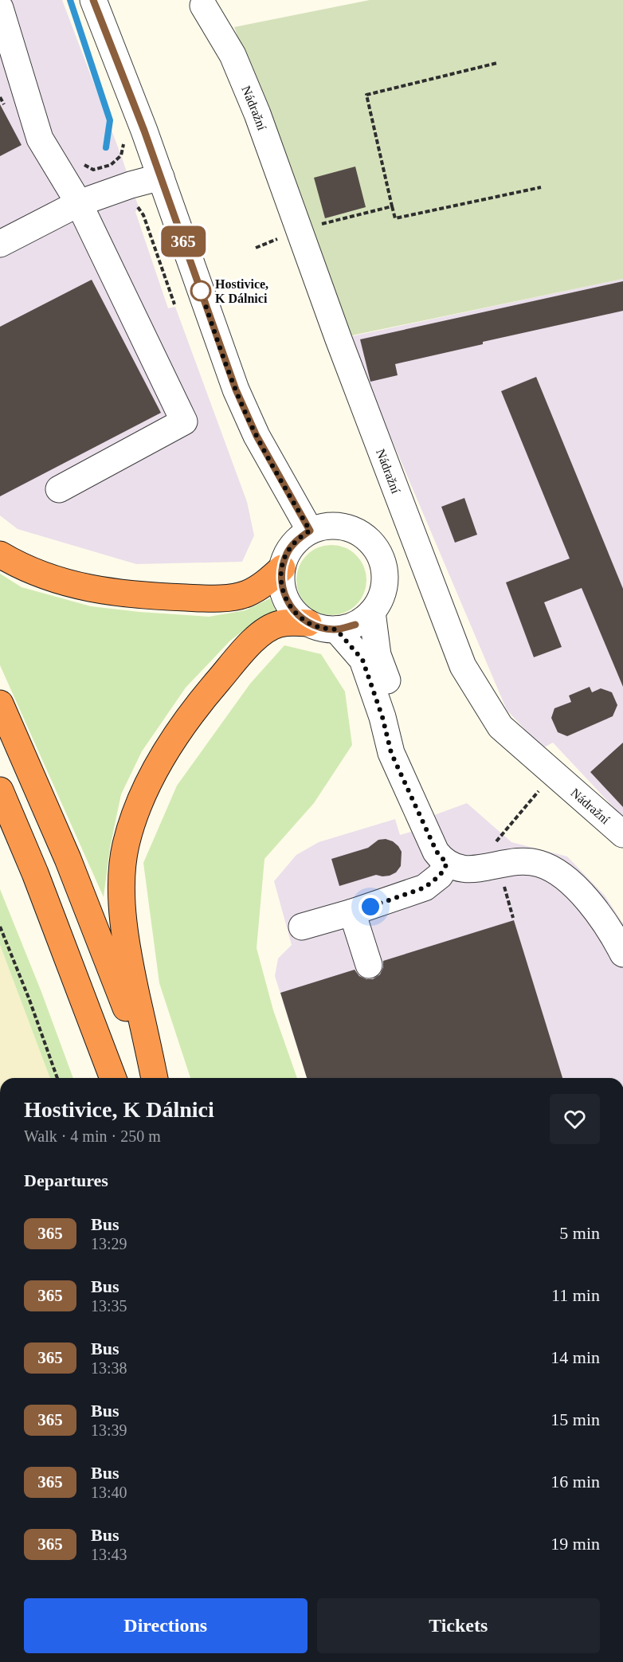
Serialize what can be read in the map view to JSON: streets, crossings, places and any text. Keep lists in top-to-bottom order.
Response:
{
  "streets": {
    "street": ["Nádražní"]
  },
  "places": ["Hostivice, K Dálnici"],
  "lines": ["bus line 365"],
  "page": {
    "on_map": "365",
    "heading": [
      ["Hostivice, K Dálnici", "Walk · 4 min · 250 m"],
      "Departures"
    ],
    "list": [
      {
        "mark": "365",
        "name": "Bus",
        "note": "13:29",
        "value": "5 min"
      },
      {
        "mark": "365",
        "name": "Bus",
        "note": "13:35",
        "value": "11 min"
      },
      {
        "mark": "365",
        "name": "Bus",
        "note": "13:38",
        "value": "14 min"
      },
      {
        "mark": "365",
        "name": "Bus",
        "note": "13:39",
        "value": "15 min"
      },
      {
        "mark": "365",
        "name": "Bus",
        "note": "13:40",
        "value": "16 min"
      },
      {
        "mark": "365",
        "name": "Bus",
        "note": "13:43",
        "value": "19 min"
      }
    ],
    "buttons": ["Directions", "Tickets"]
  }
}
